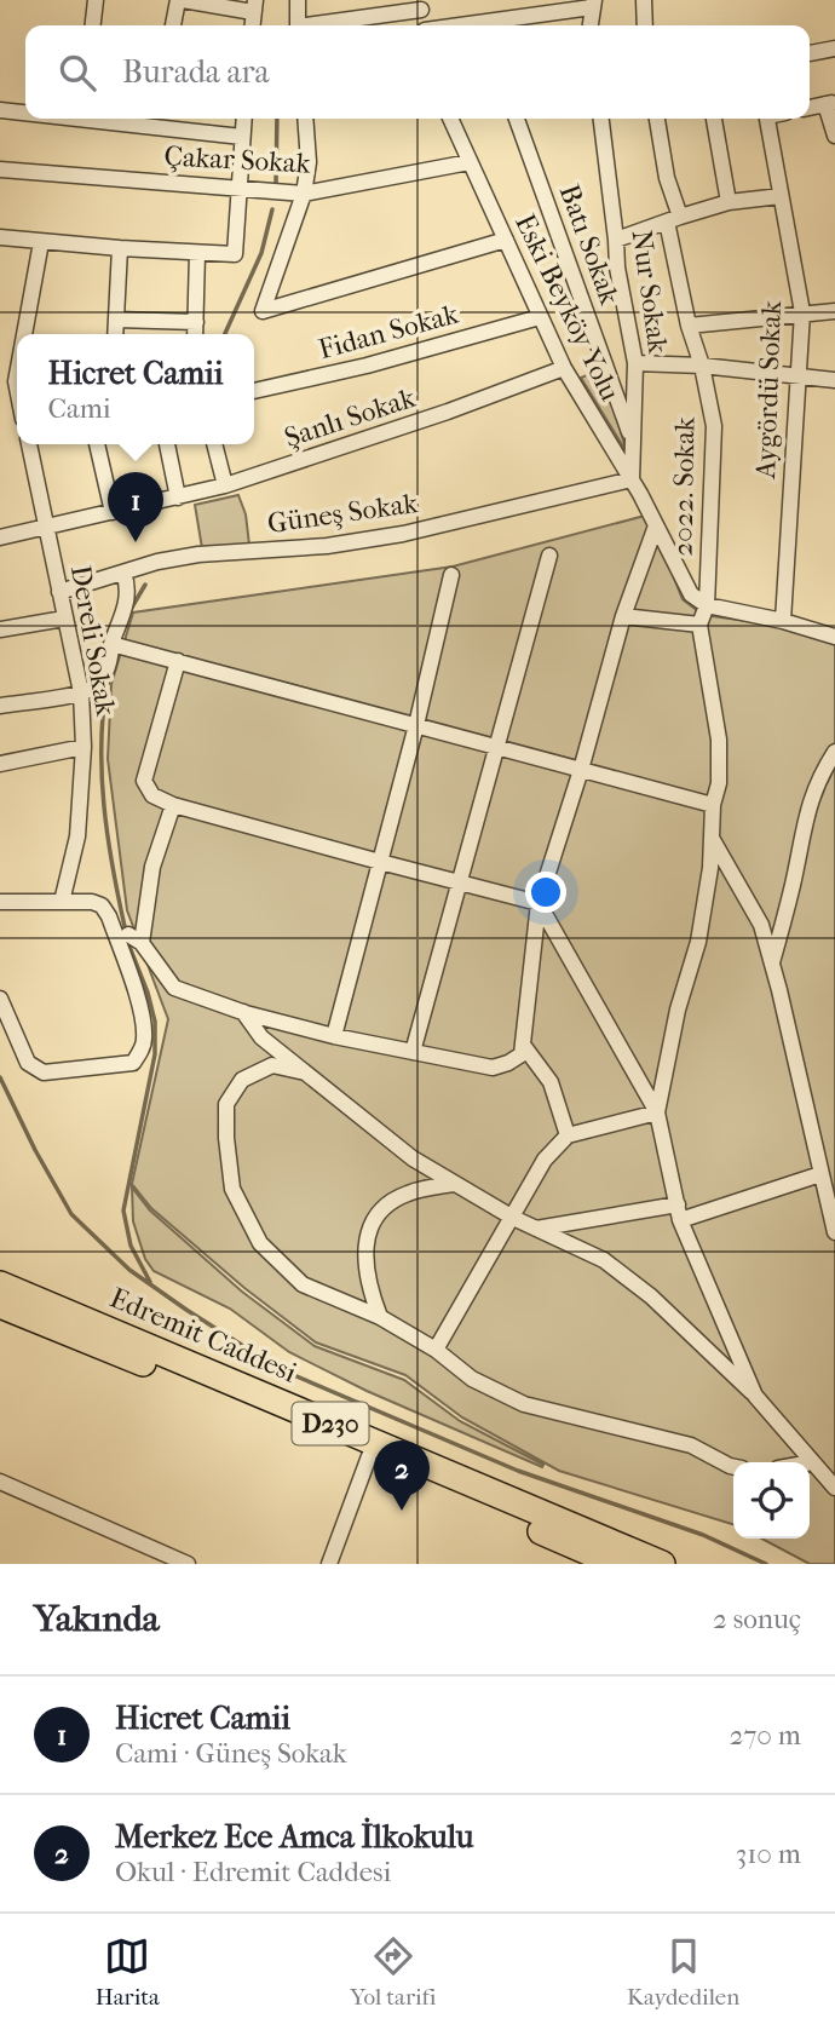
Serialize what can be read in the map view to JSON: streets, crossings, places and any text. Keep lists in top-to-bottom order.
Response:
{
  "streets": {
    "highway": ["Edremit Caddesi", "D230"],
    "street": [
      "Çakar Sokak",
      "Batı Sokak",
      "Nur Sokak",
      "Eski Beyköy Yolu",
      "Fidan Sokak",
      "Aygördü Sokak",
      "Şanlı Sokak",
      "2022. Sokak",
      "Güneş Sokak",
      "Dereli Sokak"
    ]
  },
  "crossings": [
    ["Çakar Sokak", "Eski Beyköy Yolu"],
    ["Batı Sokak", "Nur Sokak"],
    ["Nur Sokak", "Eski Beyköy Yolu"],
    ["Nur Sokak", "Güneş Sokak"],
    ["Eski Beyköy Yolu", "Fidan Sokak"],
    ["Eski Beyköy Yolu", "Şanlı Sokak"],
    ["Eski Beyköy Yolu", "2022. Sokak"],
    ["Eski Beyköy Yolu", "Güneş Sokak"],
    ["Şanlı Sokak", "Dereli Sokak"],
    ["Güneş Sokak", "Dereli Sokak"]
  ],
  "page": {
    "search": "Burada ara",
    "popup": ["Hicret Camii", "Cami"],
    "pins": ["1", "2"],
    "heading": ["Yakında", "2 sonuç"],
    "list": [
      {
        "mark": "1",
        "name": "Hicret Camii",
        "note": "Cami · Güneş Sokak",
        "value": "270 m"
      },
      {
        "mark": "2",
        "name": "Merkez Ece Amca İlkokulu",
        "note": "Okul · Edremit Caddesi",
        "value": "310 m"
      }
    ],
    "nav": ["Harita", "Yol tarifi", "Kaydedilen"]
  }
}
